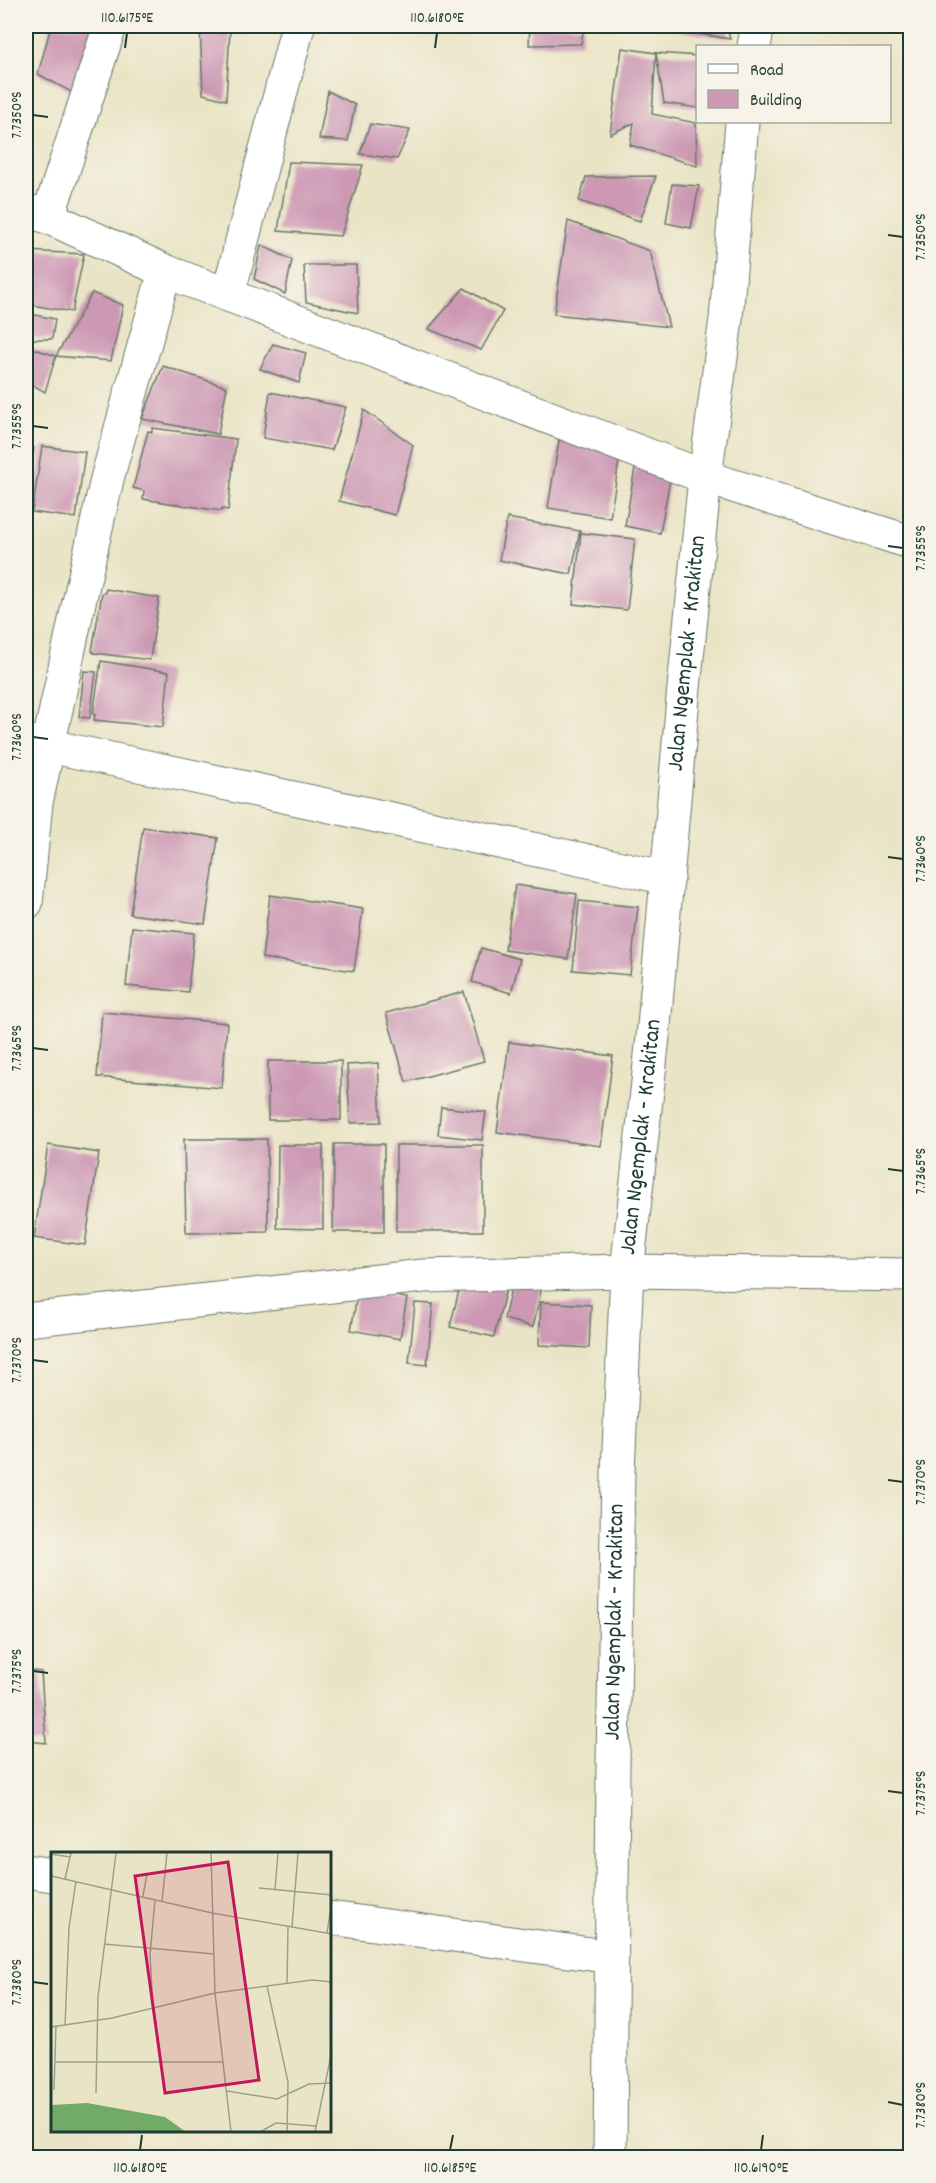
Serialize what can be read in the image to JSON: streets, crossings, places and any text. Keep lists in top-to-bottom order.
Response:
{
  "streets": {
    "street": ["Jalan Ngemplak - Krakitan"]
  },
  "legend": ["Road", "Building"],
  "coordinates": [
    "110.6175°E",
    "110.6180°E",
    "7.7350°S",
    "7.7355°S",
    "7.7360°S",
    "7.7365°S",
    "7.7370°S",
    "7.7375°S",
    "7.7380°S",
    "110.6185°E",
    "110.6190°E"
  ]
}
